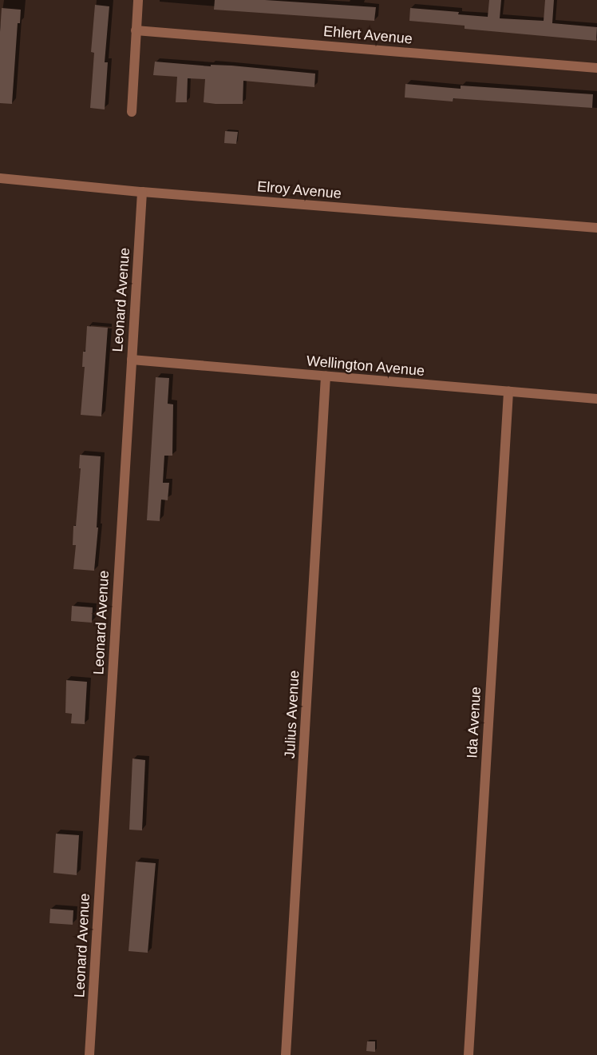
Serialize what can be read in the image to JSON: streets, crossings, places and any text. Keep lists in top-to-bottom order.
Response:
{
  "streets": {
    "street": [
      "Ehlert Avenue",
      "Elroy Avenue",
      "Leonard Avenue",
      "Wellington Avenue",
      "Julius Avenue",
      "Ida Avenue"
    ]
  },
  "crossings": [
    ["Elroy Avenue", "Leonard Avenue"],
    ["Leonard Avenue", "Wellington Avenue"],
    ["Wellington Avenue", "Julius Avenue"],
    ["Wellington Avenue", "Ida Avenue"]
  ]
}
